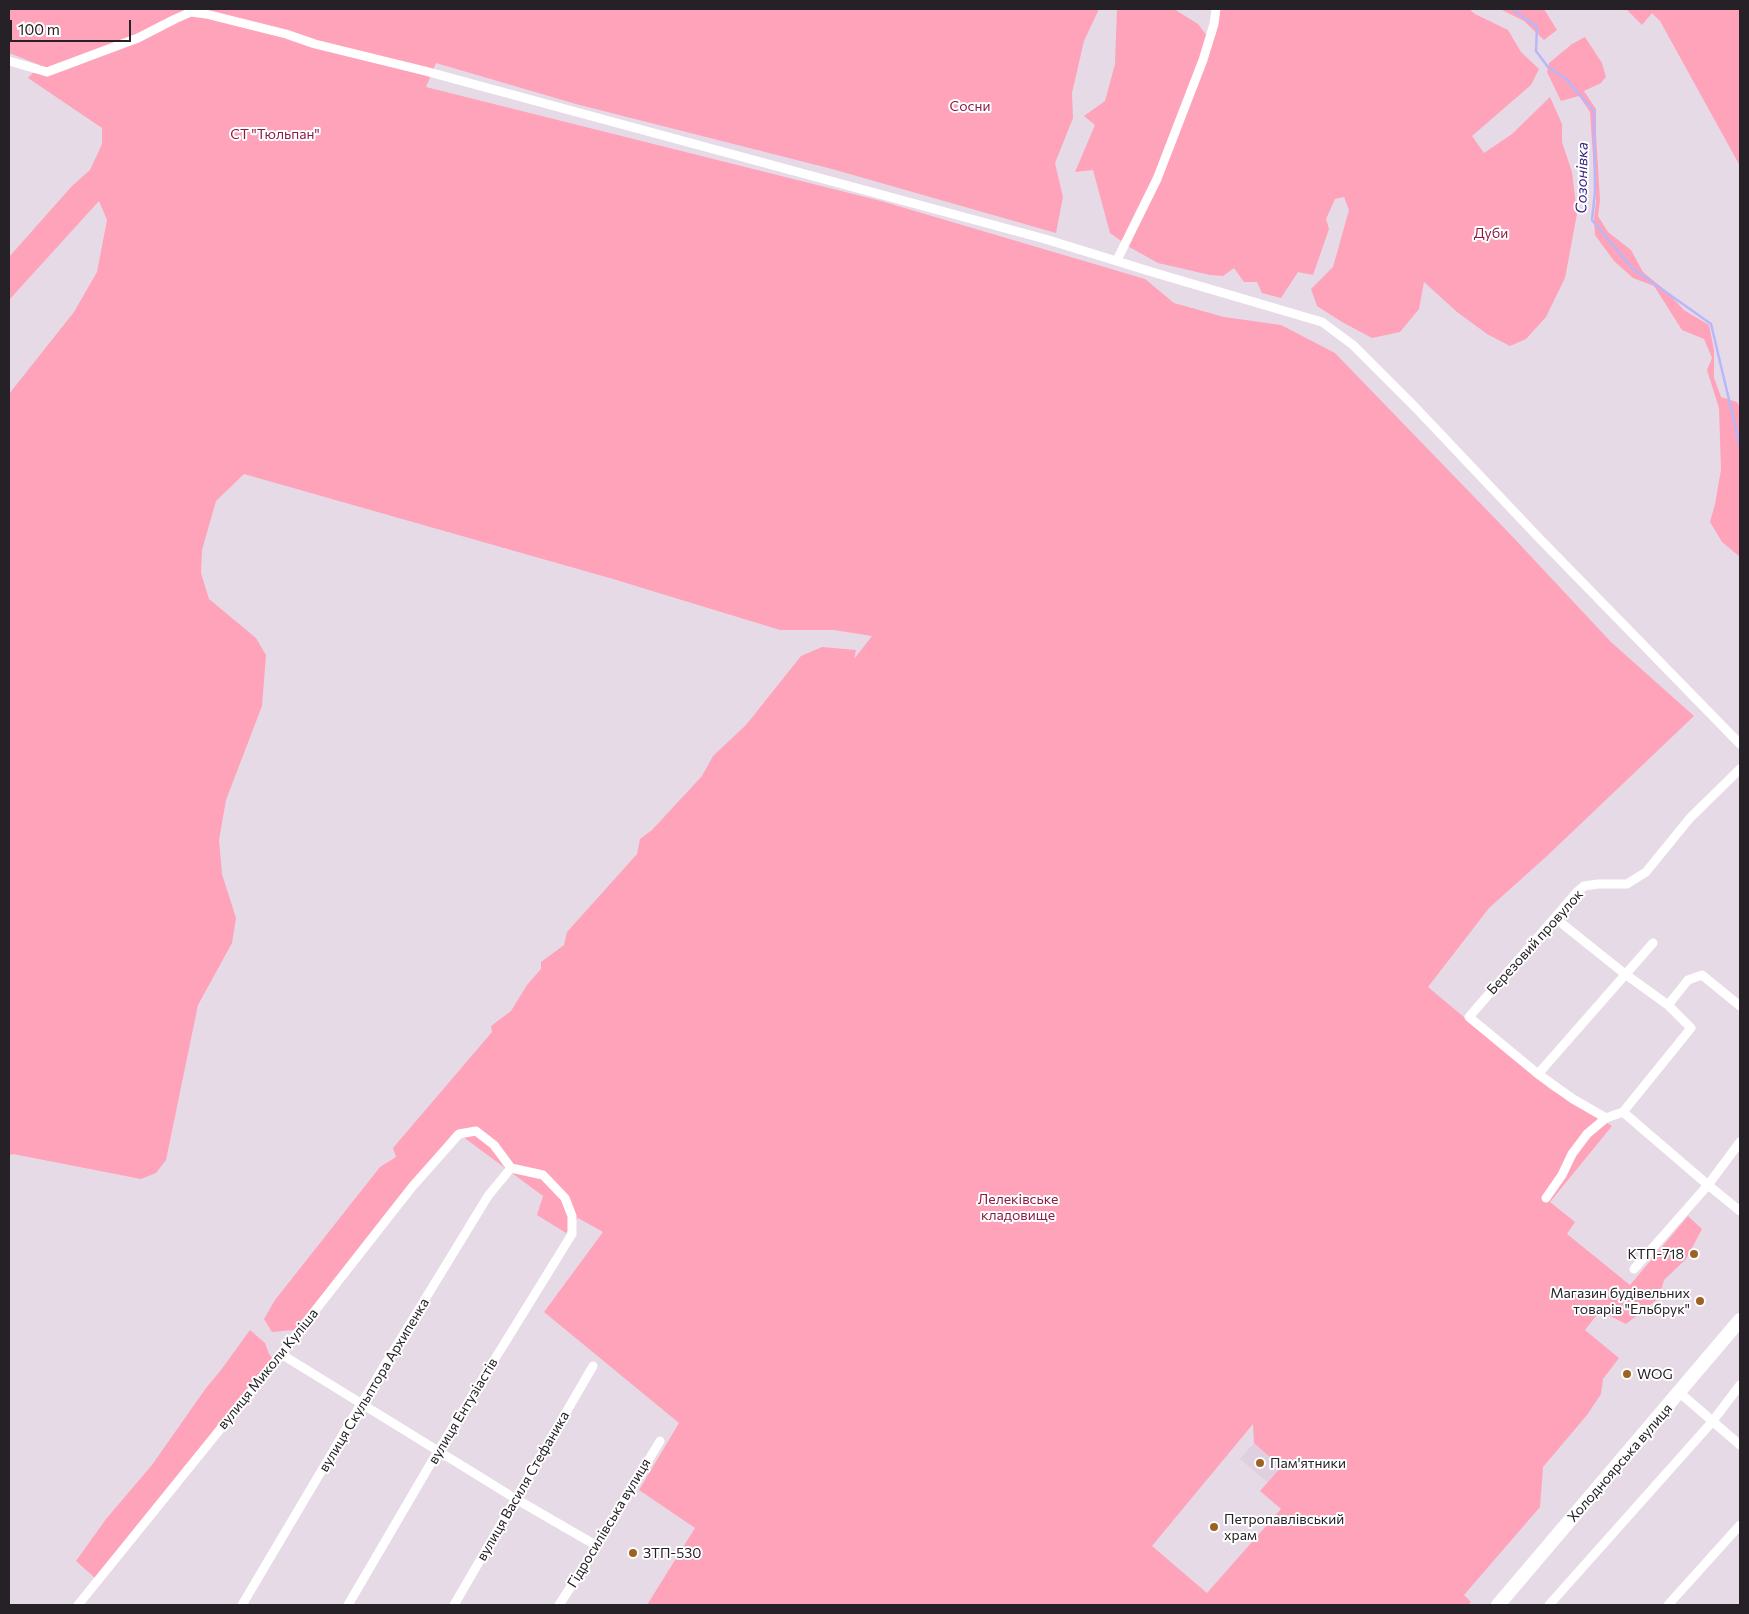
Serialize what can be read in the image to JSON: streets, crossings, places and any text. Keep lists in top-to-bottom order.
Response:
{
  "streets": {
    "main road": ["Холодноярська вулиця"],
    "street": [
      "Березовий провулок",
      "вулиця Миколи Куліша",
      "вулиця Скульптора Архипенка",
      "вулиця Ентузіастів",
      "вулиця Василя Стефаника",
      "Гідросилівська вулиця"
    ]
  },
  "crossings": [
    ["вулиця Миколи Куліша", "вулиця Скульптора Архипенка"],
    ["вулиця Миколи Куліша", "вулиця Ентузіастів"],
    ["вулиця Скульптора Архипенка", "вулиця Ентузіастів"]
  ],
  "water": ["Созонівка"],
  "parks": [
    "Сосни",
    "СТ \"Тюльпан\"",
    "Дуби",
    "Лелеківське кладовище"
  ],
  "places": [
    "КТП-718",
    "Магазин будівельних товарів \"Ельбрук\"",
    "WOG",
    "Пам'ятники",
    "Петропавлівський храм",
    "ЗТП-530"
  ],
  "scale_bar": "100 m"
}
